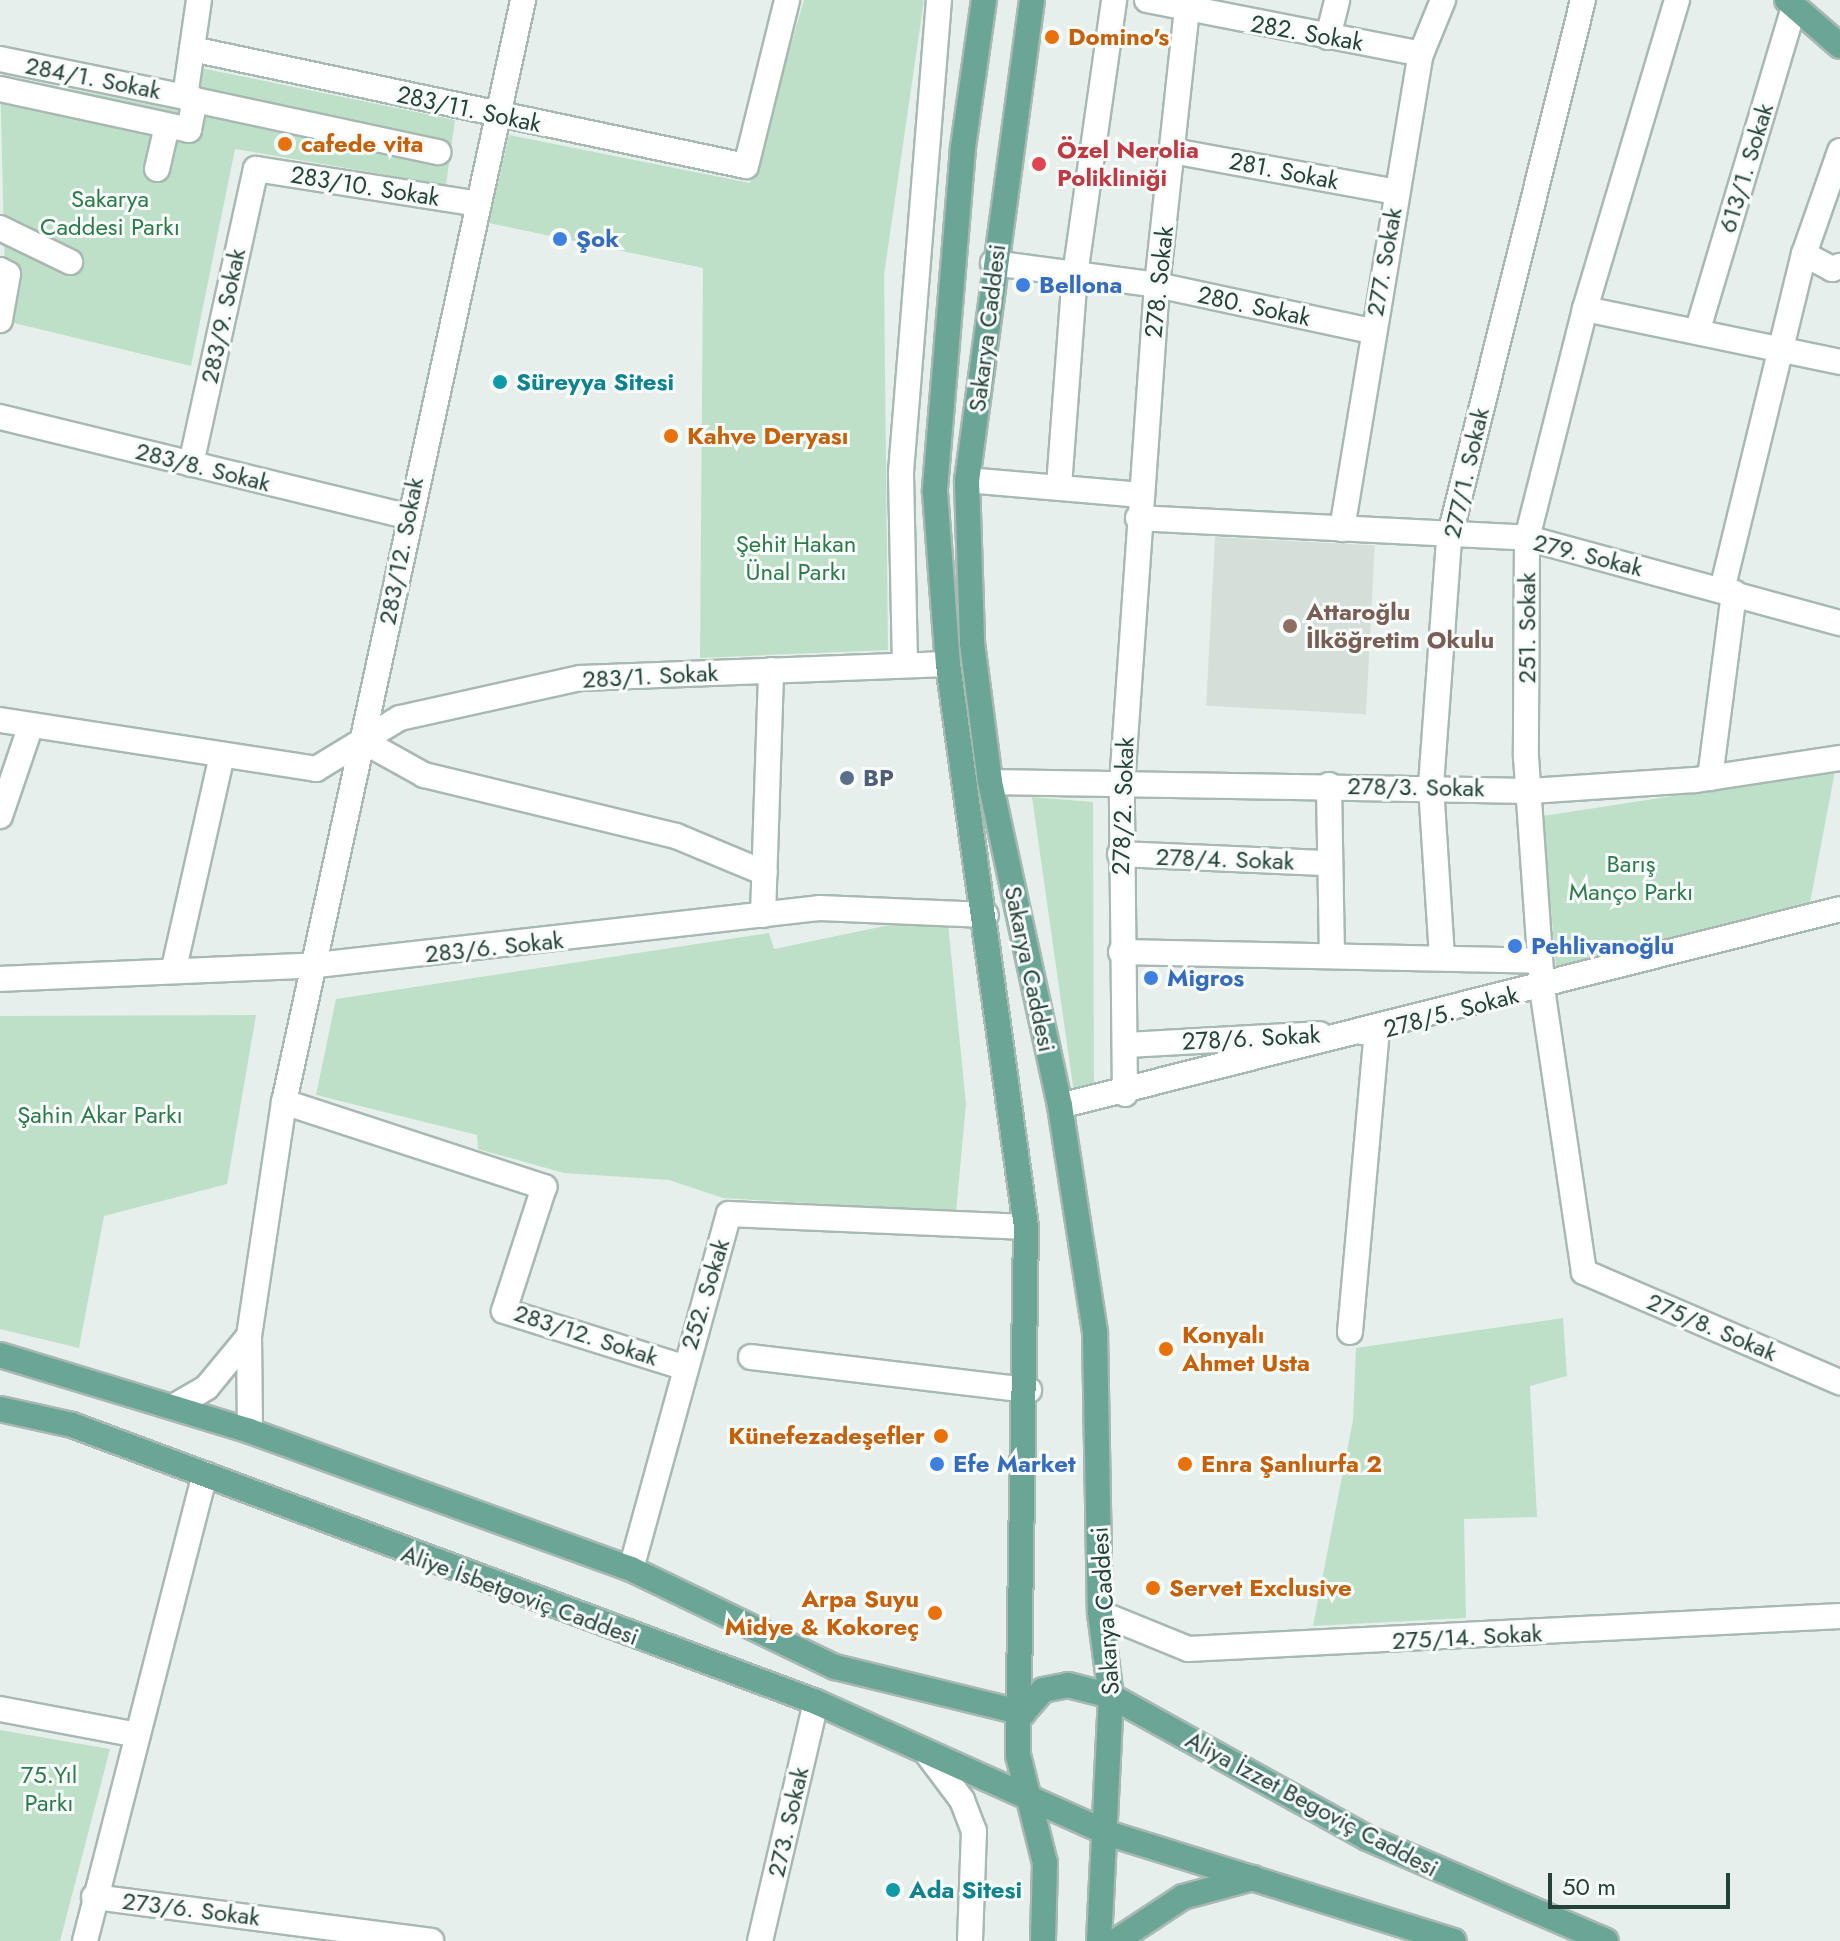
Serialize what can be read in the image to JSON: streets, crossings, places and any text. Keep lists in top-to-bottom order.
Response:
{
  "streets": {
    "main road": ["Sakarya Caddesi", "Aliye İsbetgoviç Caddesi", "Aliya İzzet Begoviç Caddesi"],
    "street": [
      "282. Sokak",
      "284/1. Sokak",
      "283/11. Sokak",
      "613/1. Sokak",
      "281. Sokak",
      "283/10. Sokak",
      "277. Sokak",
      "278. Sokak",
      "280. Sokak",
      "283/9. Sokak",
      "283/8. Sokak",
      "277/1. Sokak",
      "283/12. Sokak",
      "279. Sokak",
      "251. Sokak",
      "283/1. Sokak",
      "278/3. Sokak",
      "278/2. Sokak",
      "278/4. Sokak",
      "283/6. Sokak",
      "278/5. Sokak",
      "278/6. Sokak",
      "252. Sokak",
      "275/8. Sokak",
      "275/14. Sokak",
      "273. Sokak",
      "273/6. Sokak"
    ]
  },
  "crossings": [
    ["282. Sokak", "277. Sokak"],
    ["282. Sokak", "278. Sokak"],
    ["284/1. Sokak", "283/11. Sokak"],
    ["283/11. Sokak", "283/12. Sokak"],
    ["281. Sokak", "277. Sokak"],
    ["281. Sokak", "278. Sokak"],
    ["283/10. Sokak", "283/9. Sokak"],
    ["283/10. Sokak", "283/12. Sokak"],
    ["277. Sokak", "280. Sokak"],
    ["277. Sokak", "279. Sokak"],
    ["278. Sokak", "280. Sokak"],
    ["278. Sokak", "279. Sokak"],
    ["278. Sokak", "278/2. Sokak"],
    ["280. Sokak", "Sakarya Caddesi"],
    ["283/9. Sokak", "283/8. Sokak"],
    ["Sakarya Caddesi", "279. Sokak"],
    ["Sakarya Caddesi", "283/1. Sokak"],
    ["Sakarya Caddesi", "278/3. Sokak"],
    ["Sakarya Caddesi", "283/6. Sokak"],
    ["Sakarya Caddesi", "278/5. Sokak"],
    ["Sakarya Caddesi", "252. Sokak"],
    ["Sakarya Caddesi", "Aliye İsbetgoviç Caddesi"],
    ["Sakarya Caddesi", "275/14. Sokak"],
    ["Sakarya Caddesi", "Aliya İzzet Begoviç Caddesi"],
    ["283/8. Sokak", "283/12. Sokak"],
    ["277/1. Sokak", "279. Sokak"],
    ["277/1. Sokak", "278/3. Sokak"],
    ["277/1. Sokak", "278/5. Sokak"],
    ["283/12. Sokak", "283/1. Sokak"],
    ["283/12. Sokak", "283/6. Sokak"],
    ["283/12. Sokak", "252. Sokak"],
    ["279. Sokak", "251. Sokak"],
    ["279. Sokak", "278/2. Sokak"],
    ["251. Sokak", "278/3. Sokak"],
    ["251. Sokak", "278/5. Sokak"],
    ["251. Sokak", "275/8. Sokak"],
    ["278/3. Sokak", "278/2. Sokak"],
    ["278/2. Sokak", "278/4. Sokak"],
    ["278/2. Sokak", "278/5. Sokak"],
    ["278/2. Sokak", "278/6. Sokak"],
    ["278/5. Sokak", "278/6. Sokak"],
    ["Aliye İsbetgoviç Caddesi", "273. Sokak"]
  ],
  "parks": [
    "Sakarya Caddesi Parkı",
    "Şehit Hakan Ünal Parkı",
    "Barış Manço Parkı",
    "Şahin Akar Parkı",
    "75.Yıl Parkı"
  ],
  "places": [
    "Domino's",
    "cafede vita",
    "Özel Nerolia Polikliniği",
    "Şok",
    "Bellona",
    "Süreyya Sitesi",
    "Kahve Deryası",
    "Attaroğlu İlköğretim Okulu",
    "BP",
    "Pehlivanoğlu",
    "Migros",
    "Konyalı Ahmet Usta",
    "Künefezadeşefler",
    "Efe Market",
    "Enra Şanlıurfa 2",
    "Servet Exclusive",
    "Arpa Suyu Midye & Kokoreç",
    "Ada Sitesi"
  ],
  "scale_bar": "50 m"
}
